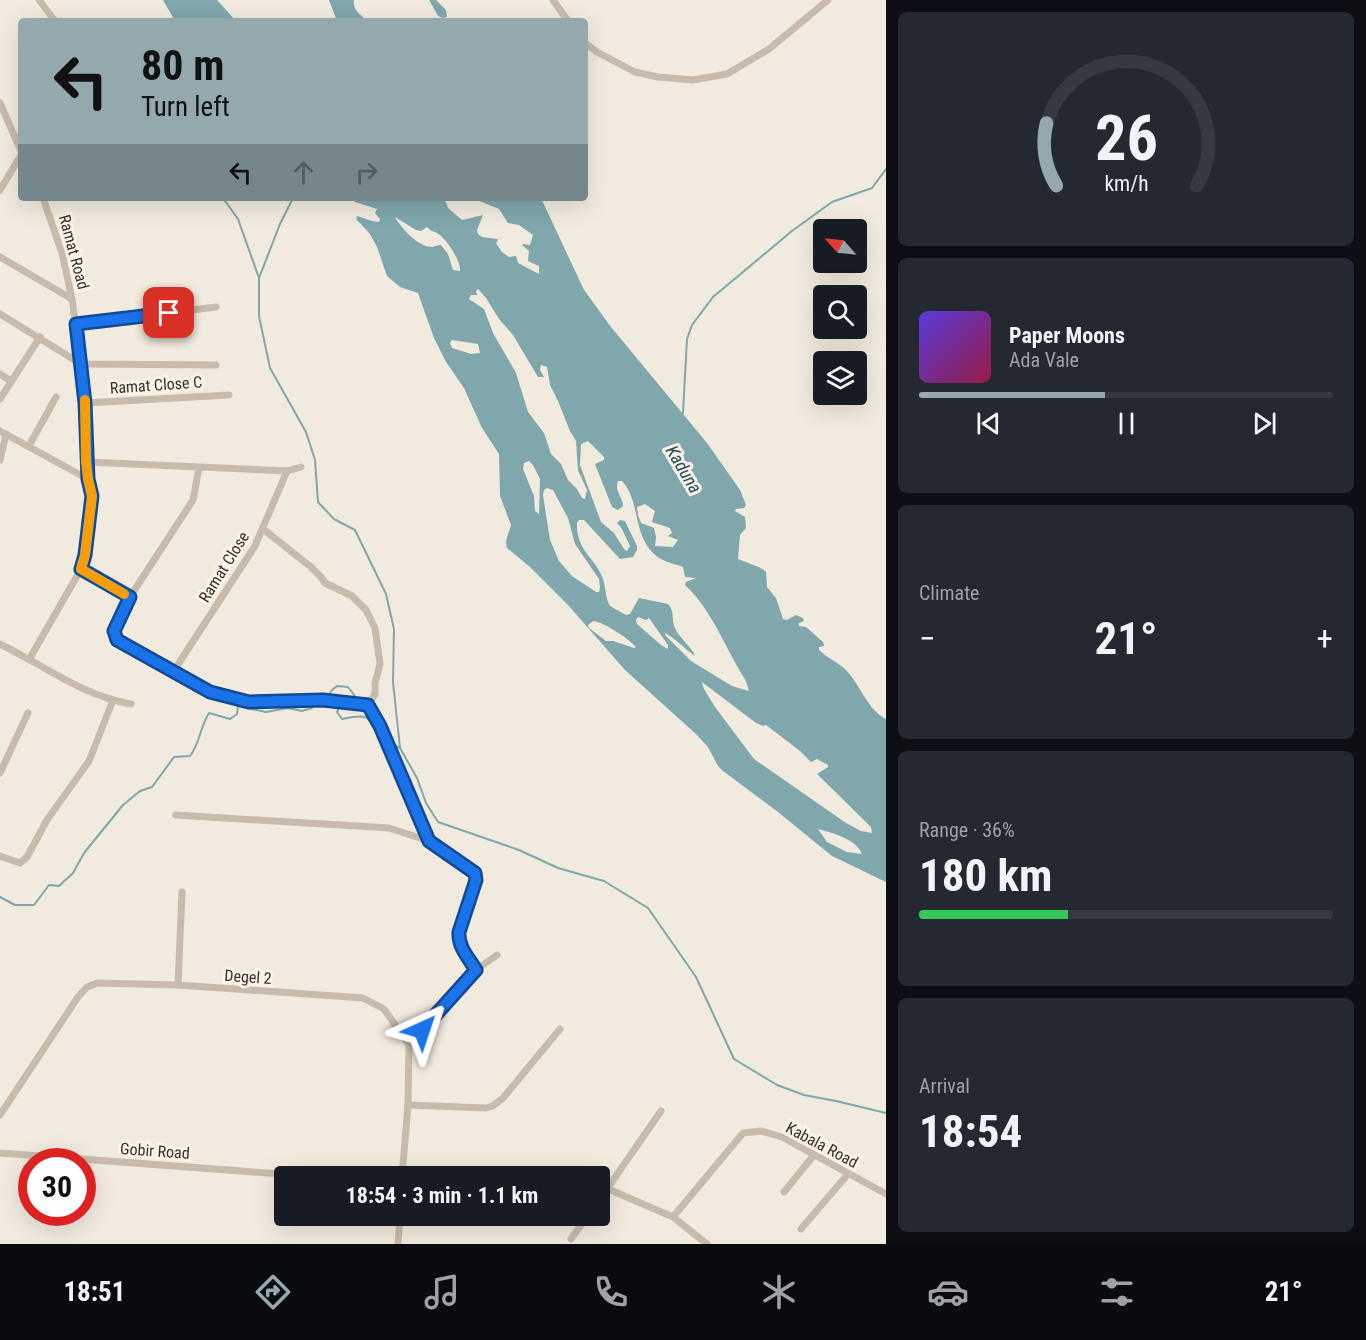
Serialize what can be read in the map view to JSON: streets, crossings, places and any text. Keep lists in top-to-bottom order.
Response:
{
  "streets": {
    "street": [
      "Ramat Road",
      "Ramat Close C",
      "Ramat Close",
      "Degel 2",
      "Kabala Road",
      "Gobir Road"
    ]
  },
  "crossings": [
    ["Ramat Road", "Ramat Close C"]
  ],
  "water": ["Kaduna"],
  "north": "top left",
  "page": {
    "turn": ["80 m", "Turn left"],
    "song": ["Paper Moons", "Ada Vale"],
    "tile": [
      "Climate",
      ["Range · 36%", "180 km"],
      ["Arrival", "18:54"]
    ],
    "heat": ["−", "21°", "+"],
    "limit": "30",
    "trip": "18:54 · 3 min · 1.1 km",
    "tabs": ["18:51", "21°"],
    "gauge": ["26", "km/h"]
  }
}
